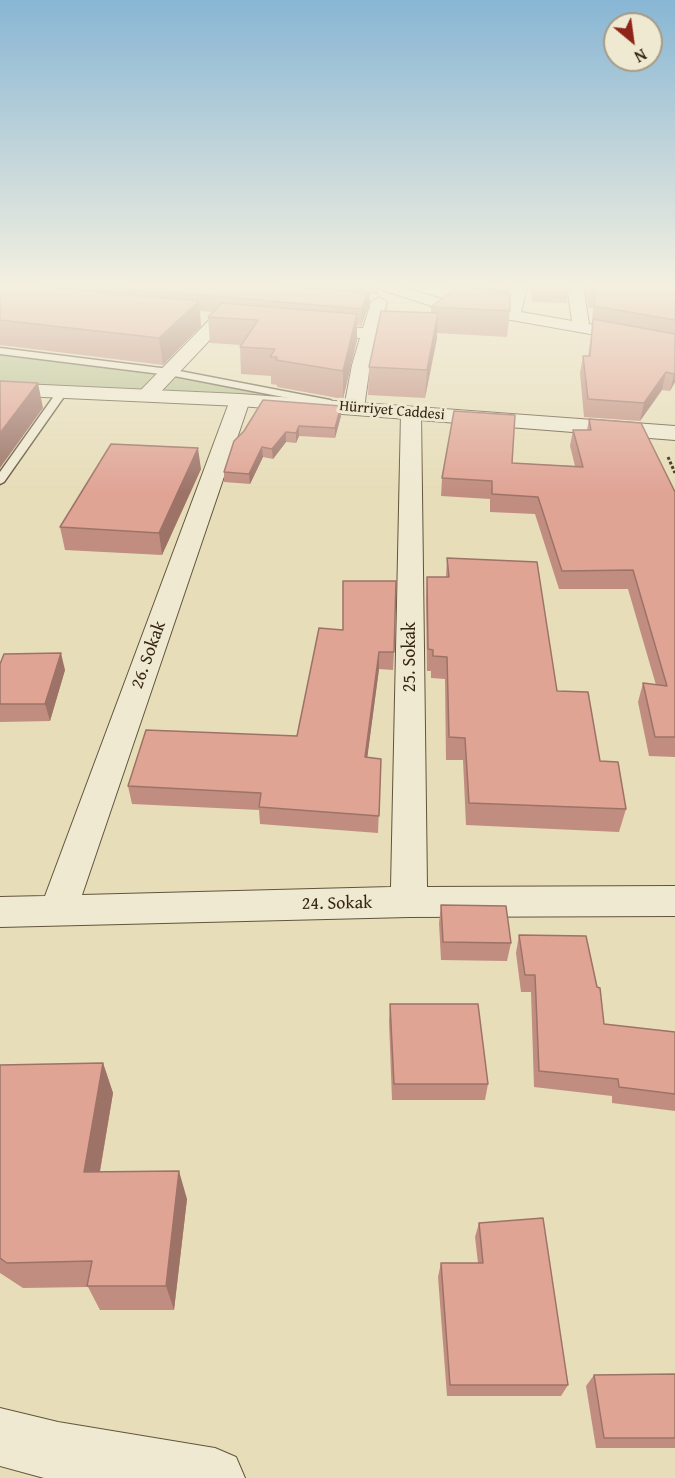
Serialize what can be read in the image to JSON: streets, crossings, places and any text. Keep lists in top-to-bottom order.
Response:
{
  "streets": {
    "street": [
      "Hürriyet Caddesi",
      "26. Sokak",
      "25. Sokak",
      "24. Sokak"
    ]
  },
  "crossings": [
    ["Hürriyet Caddesi", "26. Sokak"],
    ["Hürriyet Caddesi", "25. Sokak"],
    ["26. Sokak", "24. Sokak"],
    ["25. Sokak", "24. Sokak"]
  ],
  "north": "bottom right"
}
